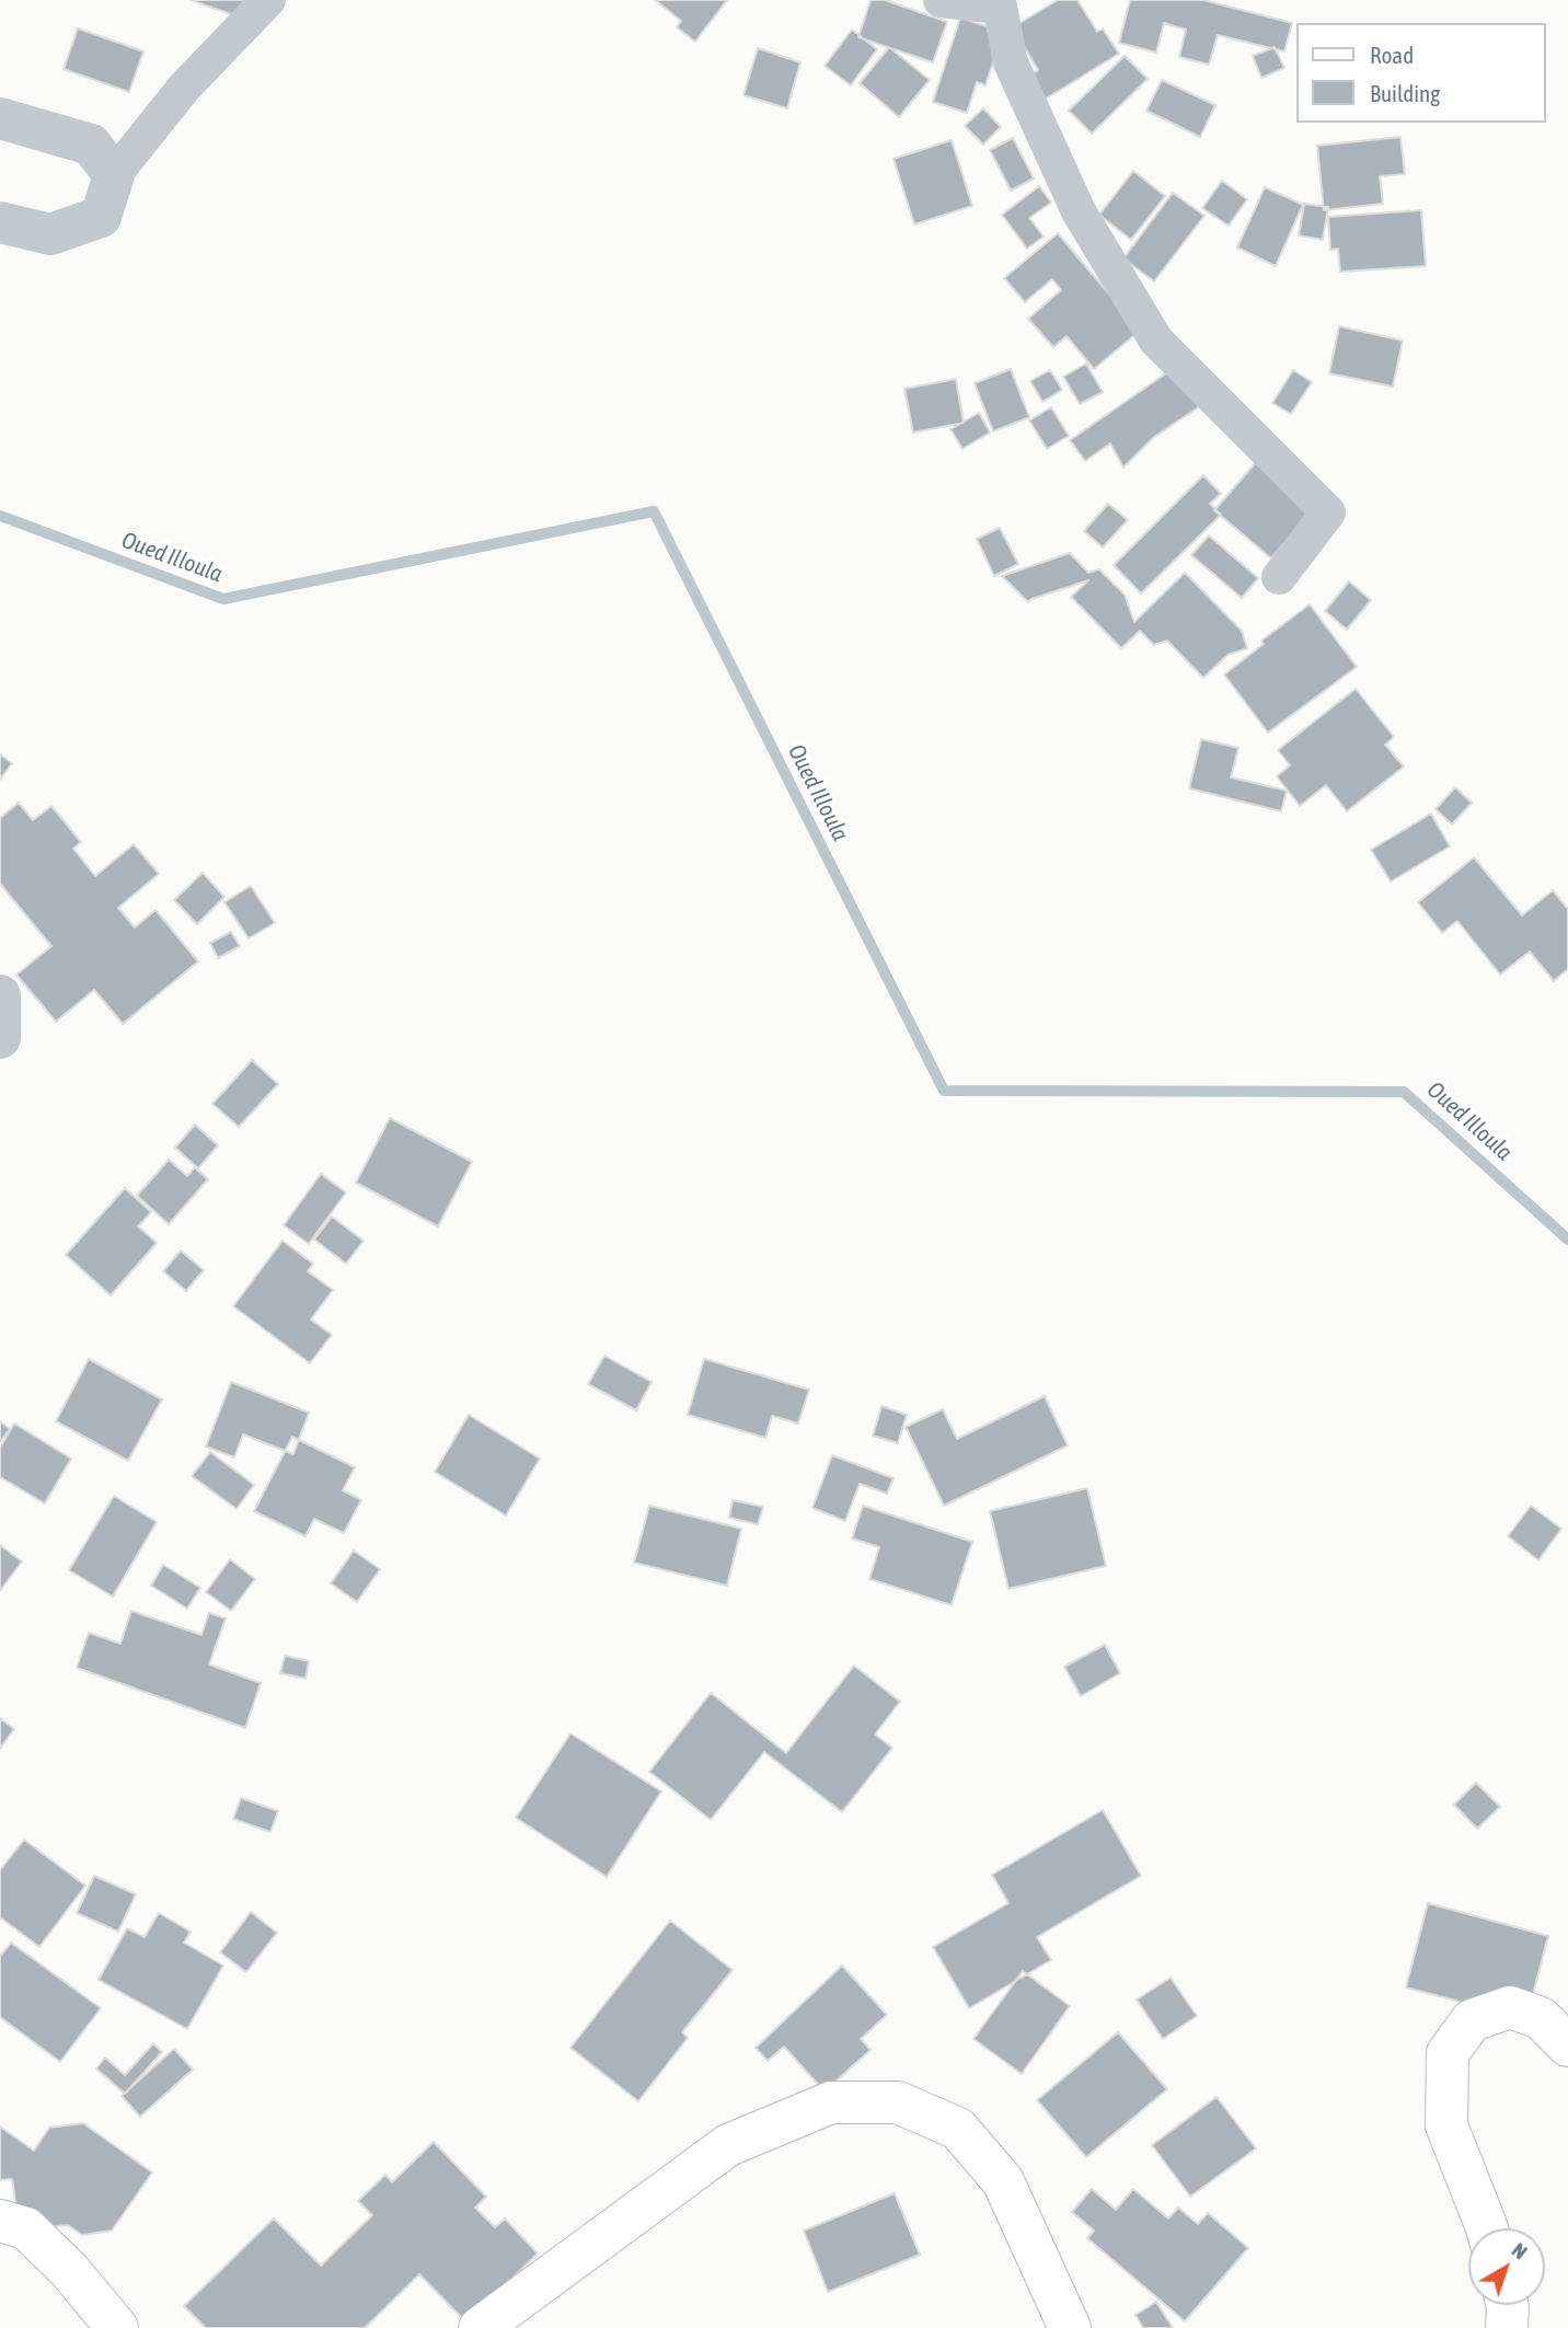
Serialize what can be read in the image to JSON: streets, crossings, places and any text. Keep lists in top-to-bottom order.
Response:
{
  "water": ["Oued Illoula"],
  "legend": ["Road", "Building"],
  "north": "top right"
}
